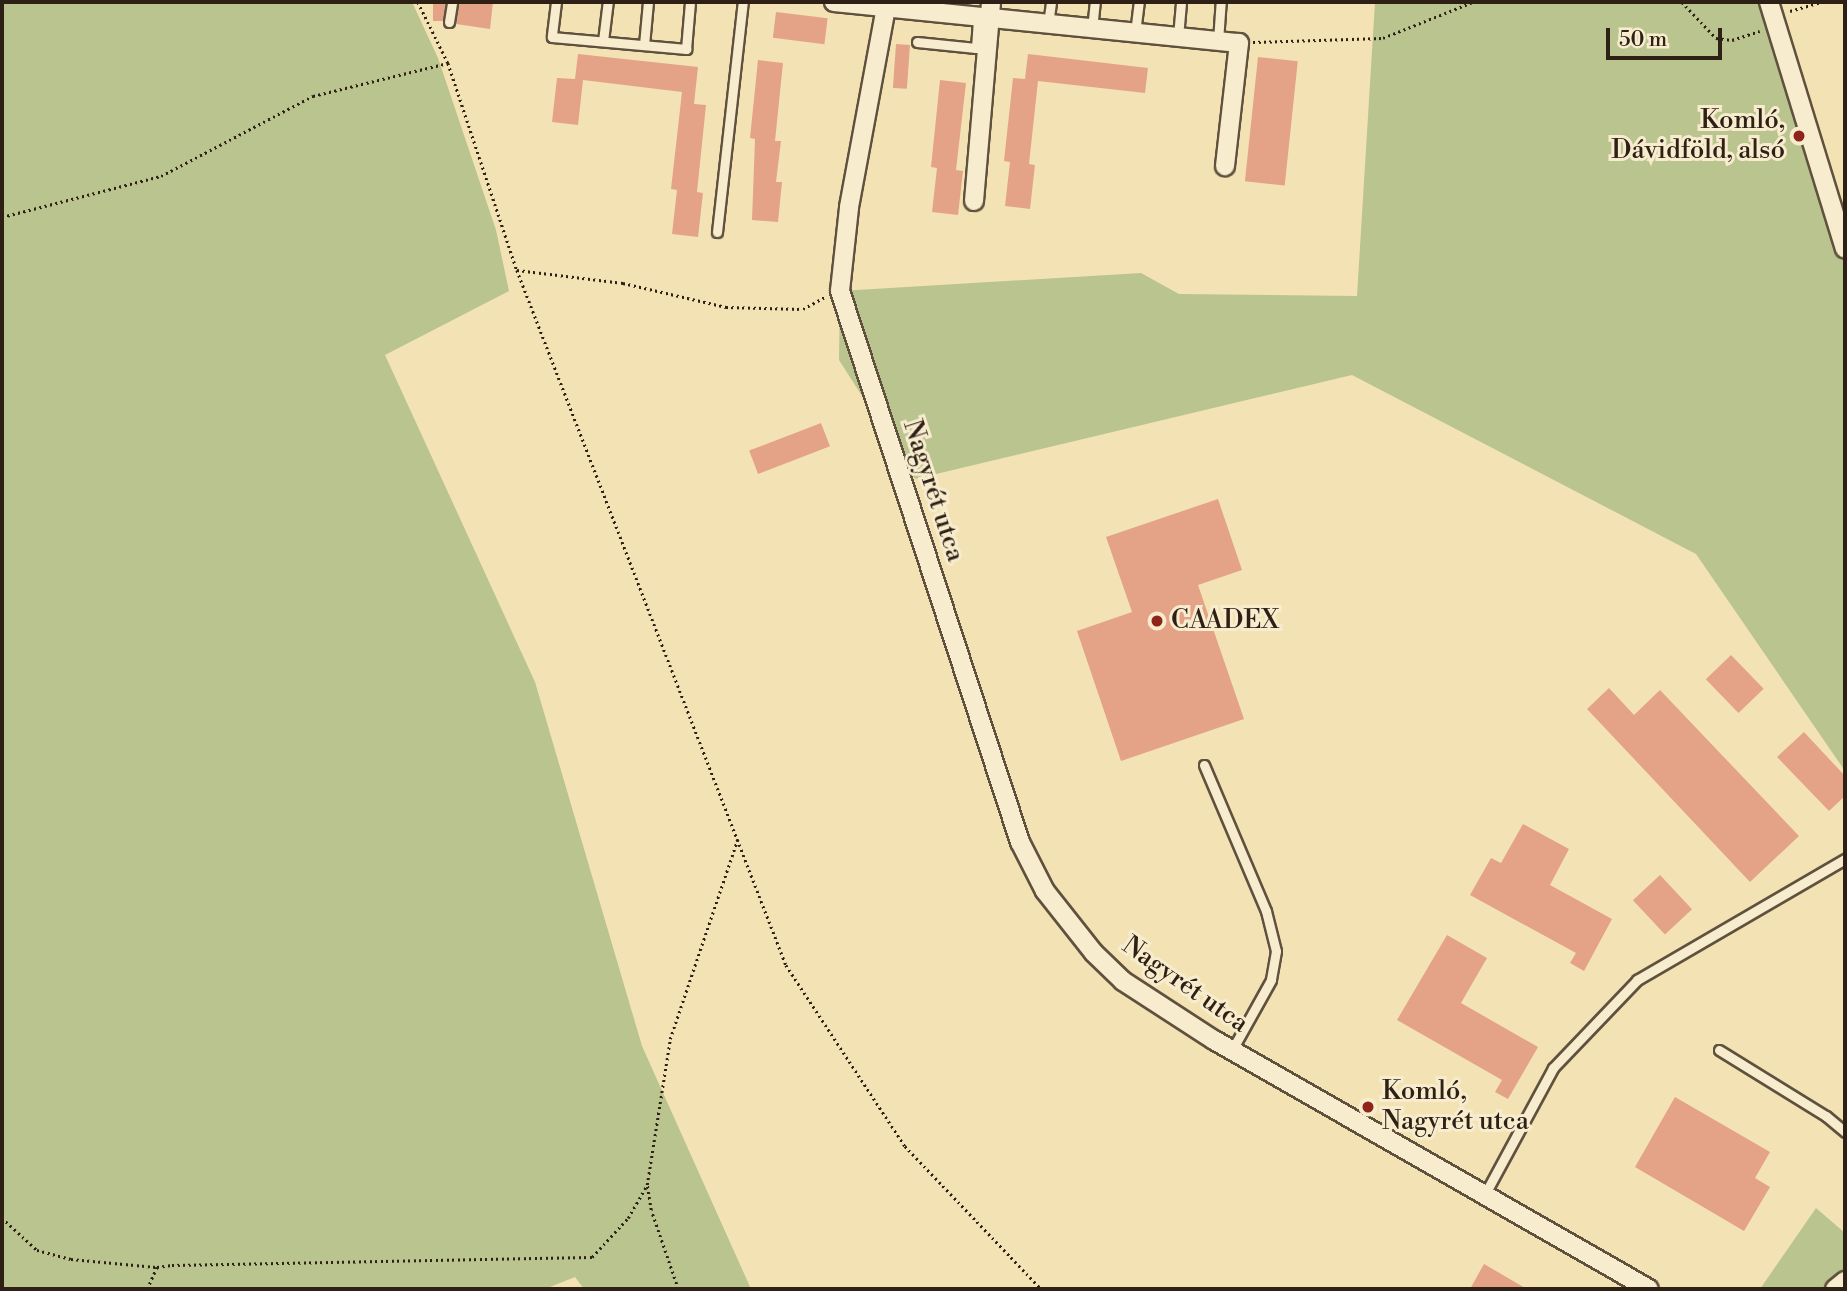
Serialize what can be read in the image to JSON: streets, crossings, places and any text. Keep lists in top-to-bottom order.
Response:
{
  "streets": {
    "street": ["Nagyrét utca"]
  },
  "places": ["Komló, Dávidföld, alsó", "CAADEX", "Komló, Nagyrét utca"],
  "scale_bar": "50 m"
}
